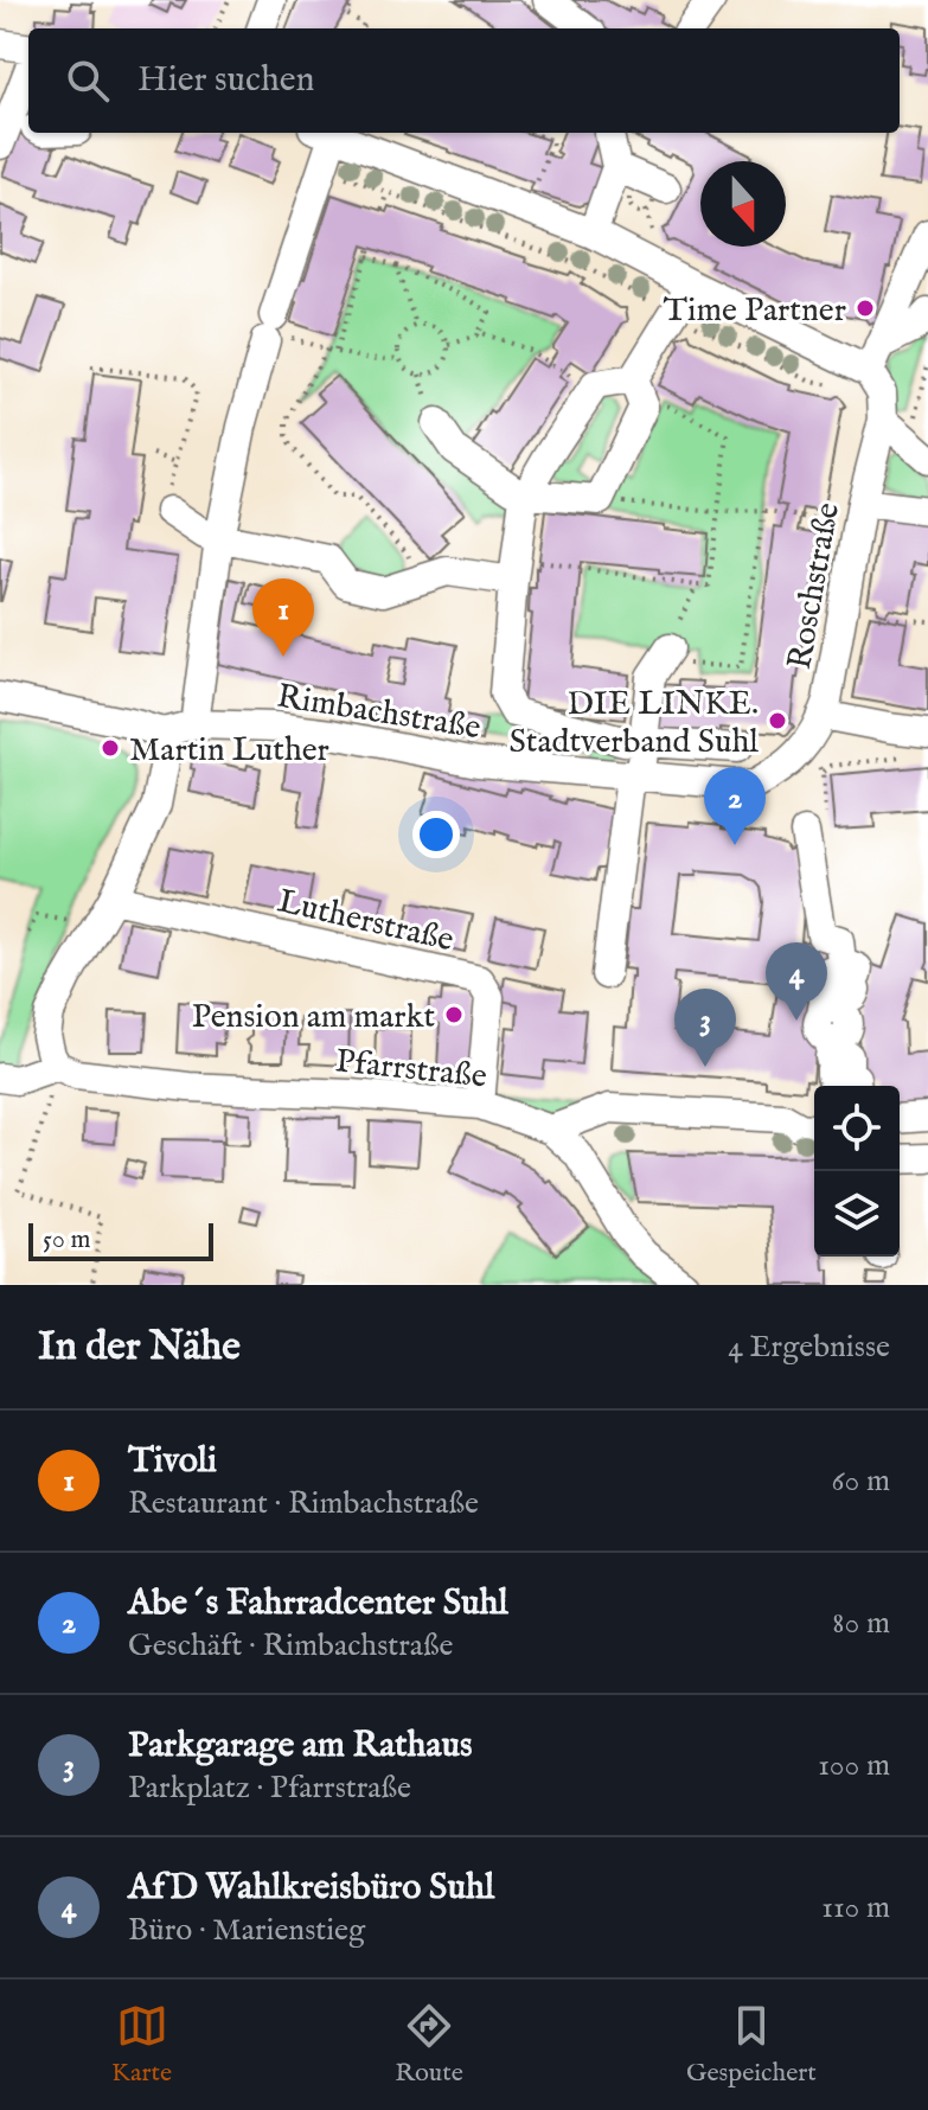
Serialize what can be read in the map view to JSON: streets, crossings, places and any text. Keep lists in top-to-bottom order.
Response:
{
  "streets": {
    "street": [
      "Roschstraße",
      "Rimbachstraße",
      "Lutherstraße",
      "Pfarrstraße"
    ]
  },
  "crossings": [
    ["Roschstraße", "Rimbachstraße"],
    ["Lutherstraße", "Pfarrstraße"]
  ],
  "places": [
    "Time Partner",
    "DIE LINKE. Stadtverband Suhl",
    "Martin Luther",
    "Pension am markt"
  ],
  "scale_bar": "50 m",
  "north": "bottom",
  "page": {
    "search": "Hier suchen",
    "pins": [
      "1",
      "2",
      "4",
      "3"
    ],
    "scale": "50 m",
    "heading": ["In der Nähe", "4 Ergebnisse"],
    "list": [
      {
        "mark": "1",
        "name": "Tivoli",
        "note": "Restaurant · Rimbachstraße",
        "value": "60 m"
      },
      {
        "mark": "2",
        "name": "Abe´s Fahrradcenter Suhl",
        "note": "Geschäft · Rimbachstraße",
        "value": "80 m"
      },
      {
        "mark": "3",
        "name": "Parkgarage am Rathaus",
        "note": "Parkplatz · Pfarrstraße",
        "value": "100 m"
      },
      {
        "mark": "4",
        "name": "AfD Wahlkreisbüro Suhl",
        "note": "Büro · Marienstieg",
        "value": "110 m"
      }
    ],
    "nav": ["Karte", "Route", "Gespeichert"]
  }
}
